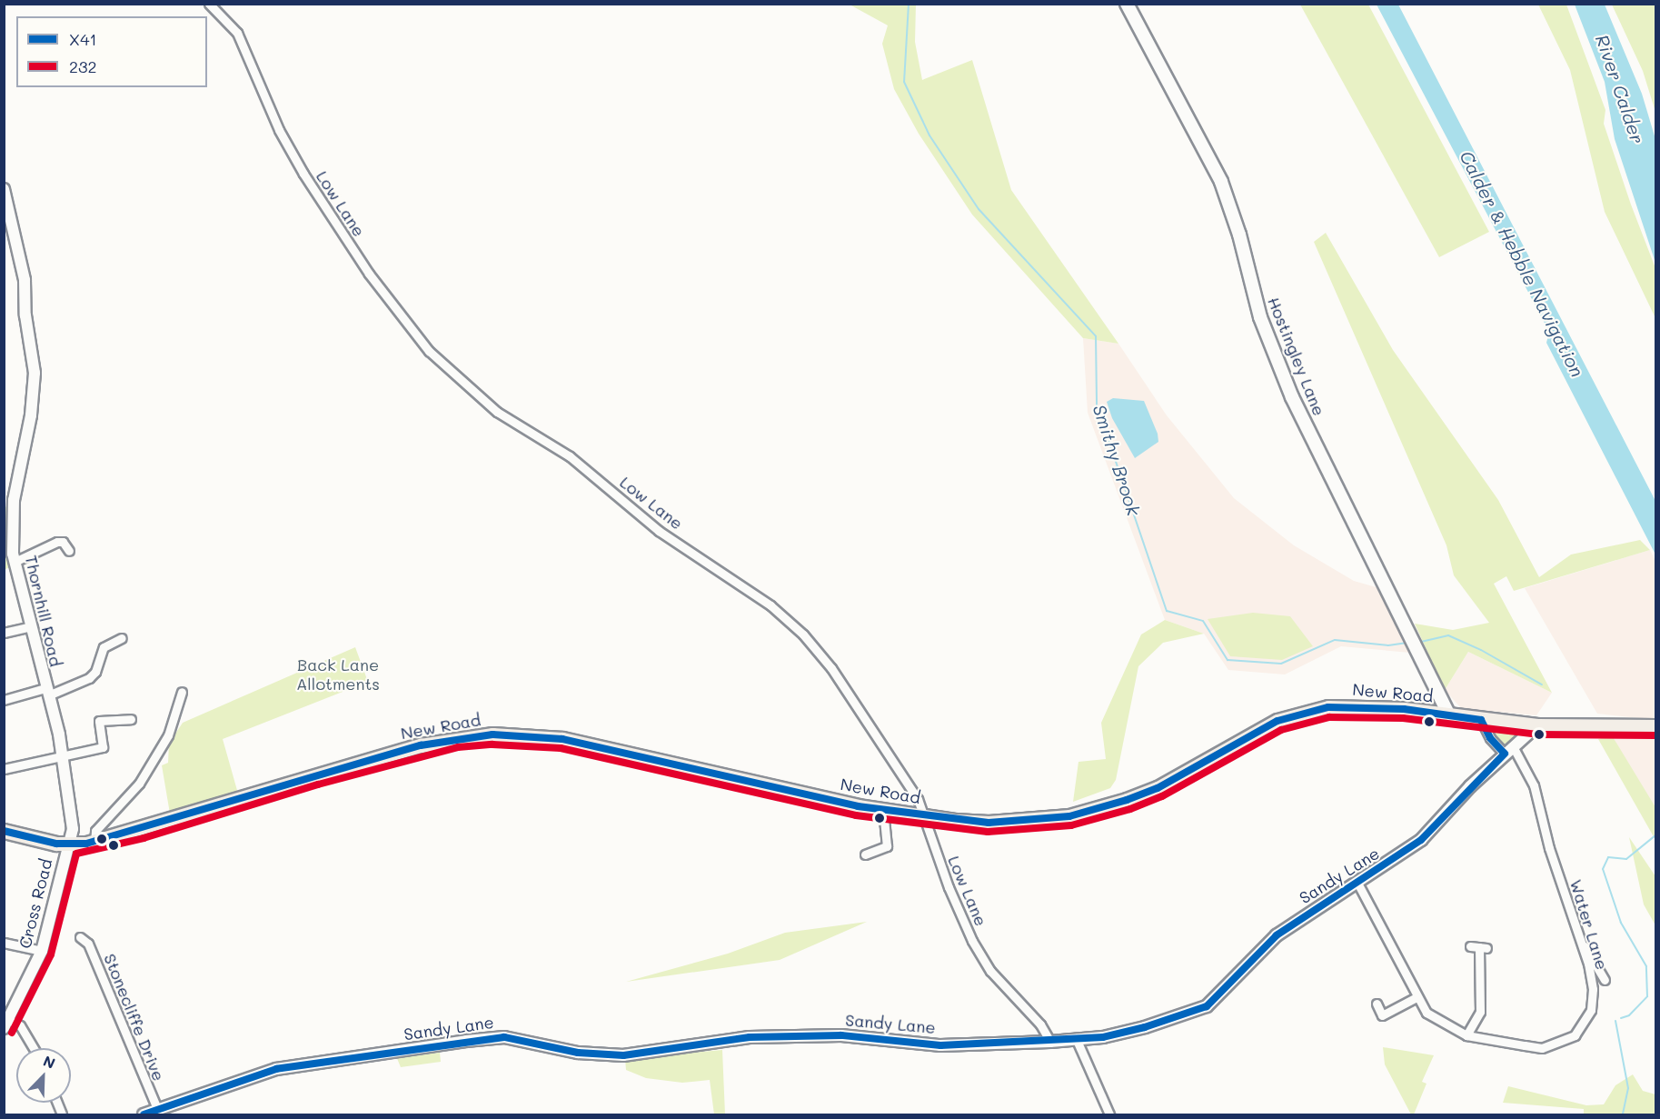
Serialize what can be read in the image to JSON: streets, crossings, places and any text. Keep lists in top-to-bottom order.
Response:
{
  "streets": {
    "highway": ["New Road"],
    "main road": ["Hostingley Lane"],
    "street": [
      "Low Lane",
      "Thornhill Road",
      "Sandy Lane",
      "Cross Road",
      "Water Lane",
      "Stonecliffe Drive"
    ]
  },
  "crossings": [
    ["Low Lane", "New Road"],
    ["Low Lane", "Sandy Lane"],
    ["Hostingley Lane", "New Road"],
    ["Thornhill Road", "New Road"],
    ["Thornhill Road", "Cross Road"],
    ["New Road", "Sandy Lane"],
    ["New Road", "Cross Road"],
    ["New Road", "Water Lane"],
    ["Sandy Lane", "Water Lane"],
    ["Sandy Lane", "Stonecliffe Drive"]
  ],
  "water": ["River Calder", "Calder & Hebble Navigation", "Smithy Brook"],
  "parks": ["Back Lane Allotments"],
  "lines": ["transit line X41", "transit line 232"],
  "legend": ["X41", "232"],
  "north": "top right"
}
